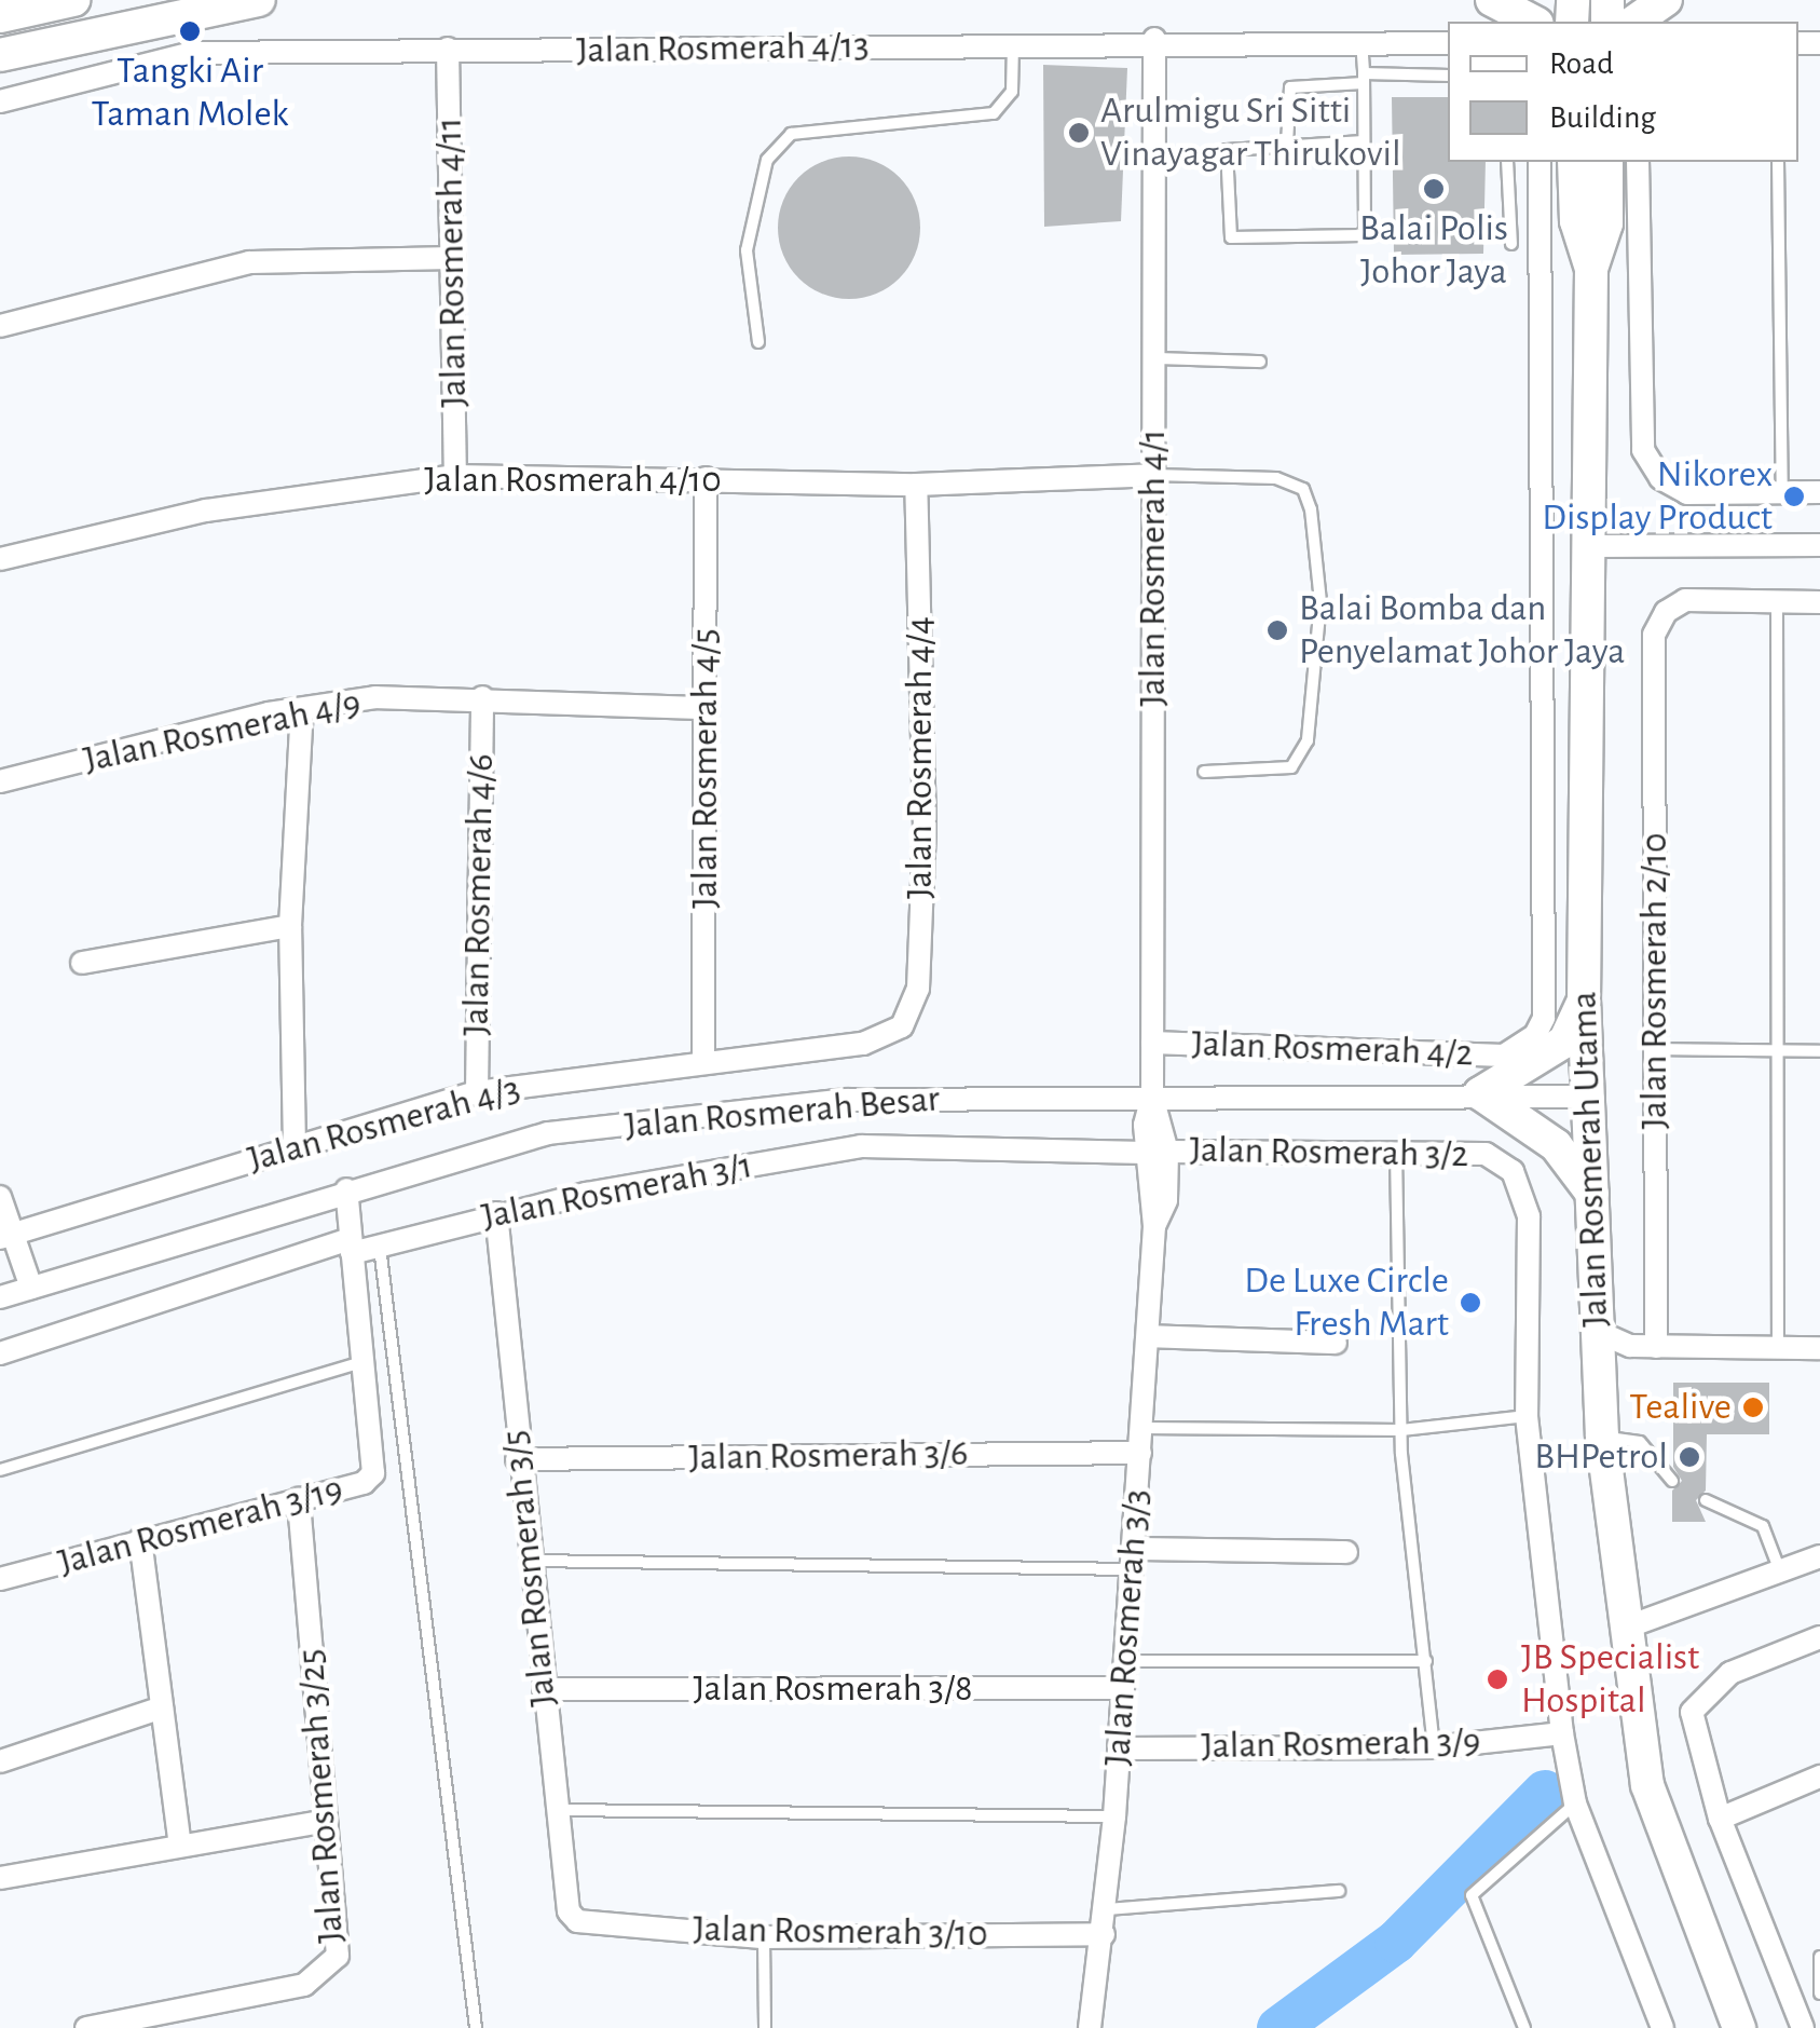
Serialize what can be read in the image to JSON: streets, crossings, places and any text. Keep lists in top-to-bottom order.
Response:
{
  "streets": {
    "main road": ["Jalan Rosmerah Utama"],
    "street": [
      "Jalan Rosmerah 4/13",
      "Jalan Rosmerah 4/11",
      "Jalan Rosmerah 4/10",
      "Jalan Rosmerah 4/1",
      "Jalan Rosmerah 4/9",
      "Jalan Rosmerah 4/4",
      "Jalan Rosmerah 4/5",
      "Jalan Rosmerah 4/6",
      "Jalan Rosmerah 2/10",
      "Jalan Rosmerah 4/2",
      "Jalan Rosmerah Besar",
      "Jalan Rosmerah 4/3",
      "Jalan Rosmerah 3/2",
      "Jalan Rosmerah 3/1",
      "Jalan Rosmerah 3/6",
      "Jalan Rosmerah 3/19",
      "Jalan Rosmerah 3/5",
      "Jalan Rosmerah 3/3",
      "Jalan Rosmerah 3/8",
      "Jalan Rosmerah 3/9",
      "Jalan Rosmerah 3/25",
      "Jalan Rosmerah 3/10"
    ]
  },
  "crossings": [
    ["Jalan Rosmerah 4/13", "Jalan Rosmerah 4/11"],
    ["Jalan Rosmerah 4/13", "Jalan Rosmerah 4/1"],
    ["Jalan Rosmerah 4/11", "Jalan Rosmerah 4/10"],
    ["Jalan Rosmerah 4/10", "Jalan Rosmerah 4/1"],
    ["Jalan Rosmerah 4/10", "Jalan Rosmerah 4/4"],
    ["Jalan Rosmerah 4/10", "Jalan Rosmerah 4/5"],
    ["Jalan Rosmerah 4/1", "Jalan Rosmerah 4/2"],
    ["Jalan Rosmerah 4/1", "Jalan Rosmerah Besar"],
    ["Jalan Rosmerah 4/1", "Jalan Rosmerah 3/3"],
    ["Jalan Rosmerah 4/9", "Jalan Rosmerah 4/5"],
    ["Jalan Rosmerah 4/9", "Jalan Rosmerah 4/6"],
    ["Jalan Rosmerah 4/4", "Jalan Rosmerah 4/3"],
    ["Jalan Rosmerah 4/5", "Jalan Rosmerah 4/3"],
    ["Jalan Rosmerah 4/6", "Jalan Rosmerah 4/3"],
    ["Jalan Rosmerah Besar", "Jalan Rosmerah Utama"],
    ["Jalan Rosmerah Besar", "Jalan Rosmerah 3/19"],
    ["Jalan Rosmerah Besar", "Jalan Rosmerah 3/3"],
    ["Jalan Rosmerah 3/2", "Jalan Rosmerah 3/1"],
    ["Jalan Rosmerah 3/2", "Jalan Rosmerah 3/3"],
    ["Jalan Rosmerah 3/2", "Jalan Rosmerah 3/9"],
    ["Jalan Rosmerah 3/1", "Jalan Rosmerah 3/19"],
    ["Jalan Rosmerah 3/1", "Jalan Rosmerah 3/5"],
    ["Jalan Rosmerah 3/1", "Jalan Rosmerah 3/3"],
    ["Jalan Rosmerah 3/6", "Jalan Rosmerah 3/5"],
    ["Jalan Rosmerah 3/6", "Jalan Rosmerah 3/3"],
    ["Jalan Rosmerah 3/19", "Jalan Rosmerah 3/25"],
    ["Jalan Rosmerah 3/5", "Jalan Rosmerah 3/8"],
    ["Jalan Rosmerah 3/5", "Jalan Rosmerah 3/10"],
    ["Jalan Rosmerah 3/3", "Jalan Rosmerah 3/8"],
    ["Jalan Rosmerah 3/3", "Jalan Rosmerah 3/9"],
    ["Jalan Rosmerah 3/3", "Jalan Rosmerah 3/10"]
  ],
  "places": [
    "Tangki Air Taman Molek",
    "Arulmigu Sri Sitti Vinayagar Thirukovil",
    "Balai Polis Johor Jaya",
    "Nikorex Display Product",
    "Balai Bomba dan Penyelamat Johor Jaya",
    "De Luxe Circle Fresh Mart",
    "Tealive",
    "BHPetrol",
    "JB Specialist Hospital"
  ],
  "legend": ["Road", "Building"]
}
